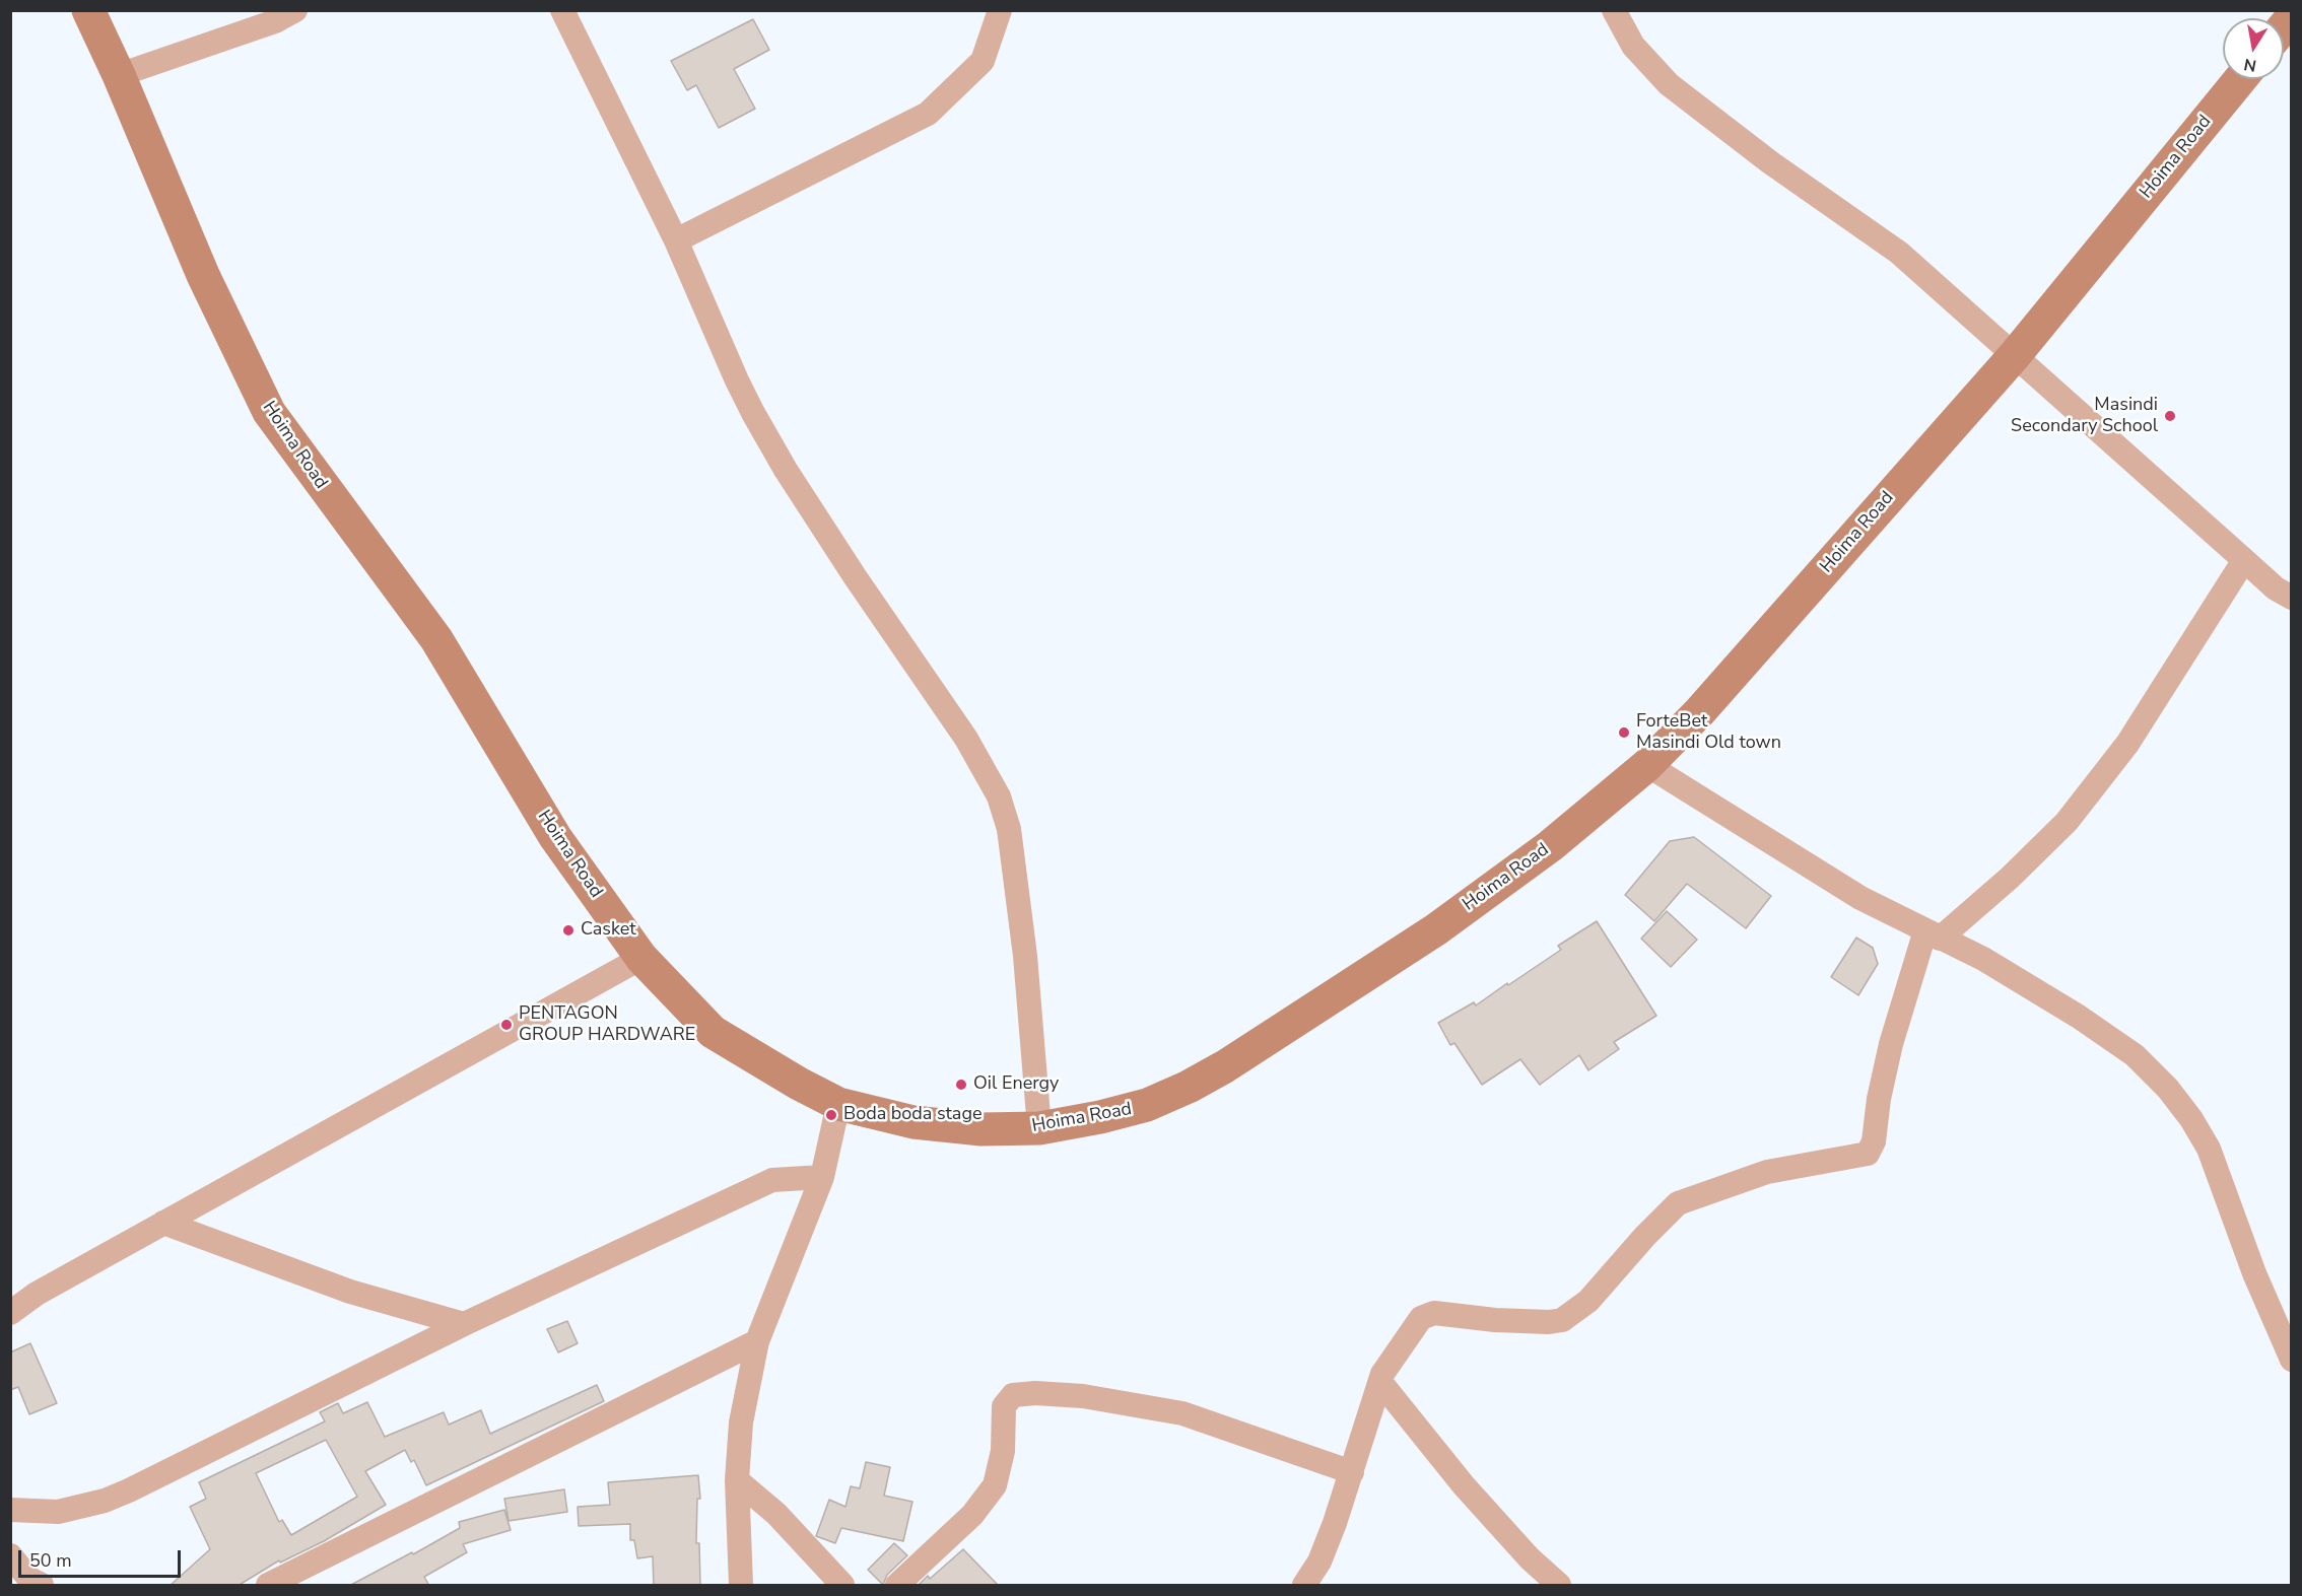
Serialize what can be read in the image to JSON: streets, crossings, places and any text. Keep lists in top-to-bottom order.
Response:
{
  "streets": {
    "main road": ["Hoima Road"]
  },
  "places": [
    "Masindi Secondary School",
    "ForteBet Masindi Old town",
    "Casket",
    "PENTAGON GROUP HARDWARE",
    "Oil Energy",
    "Boda boda stage"
  ],
  "scale_bar": "50 m",
  "north": "bottom"
}
